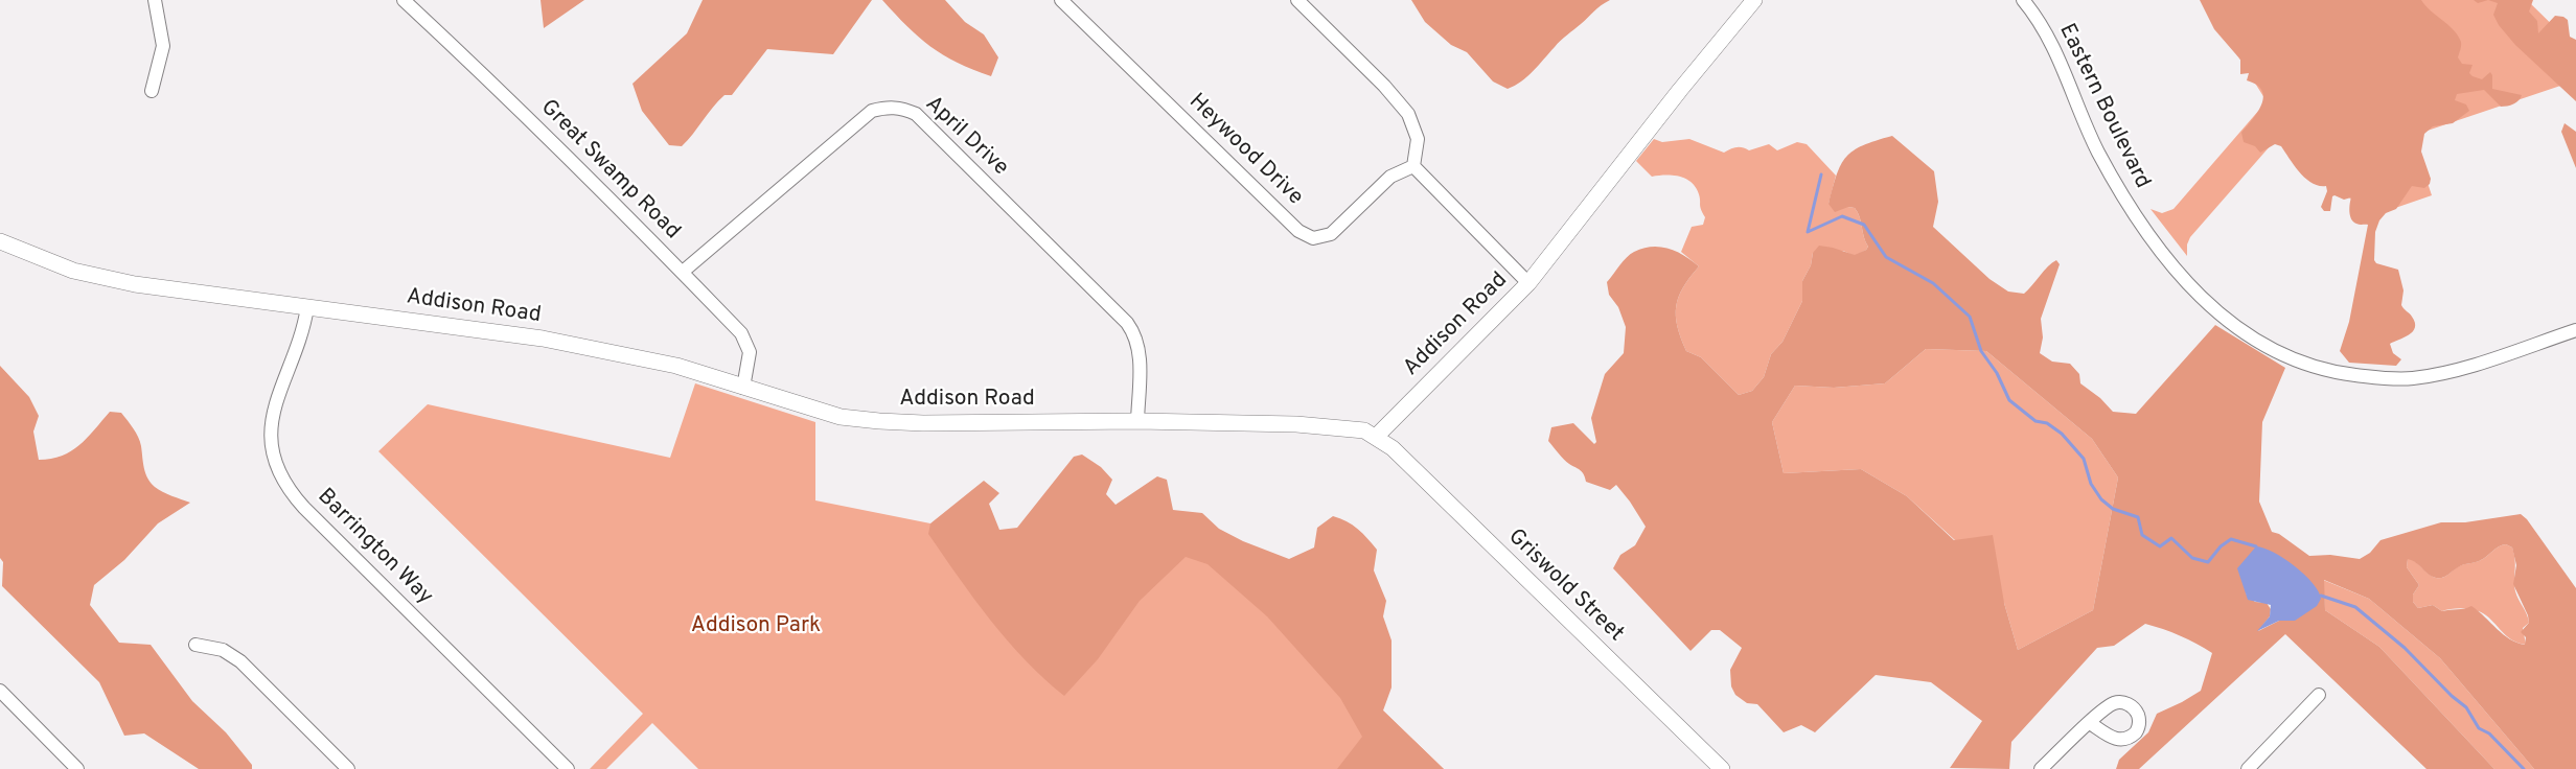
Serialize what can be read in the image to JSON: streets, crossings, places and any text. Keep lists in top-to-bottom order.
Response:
{
  "streets": {
    "main road": ["Addison Road", "Griswold Street"],
    "street": [
      "Eastern Boulevard",
      "April Drive",
      "Heywood Drive",
      "Great Swamp Road",
      "Barrington Way"
    ]
  },
  "crossings": [
    ["April Drive", "Great Swamp Road"],
    ["April Drive", "Addison Road"],
    ["Great Swamp Road", "Addison Road"],
    ["Addison Road", "Barrington Way"],
    ["Addison Road", "Griswold Street"]
  ],
  "parks": ["Addison Park"]
}
